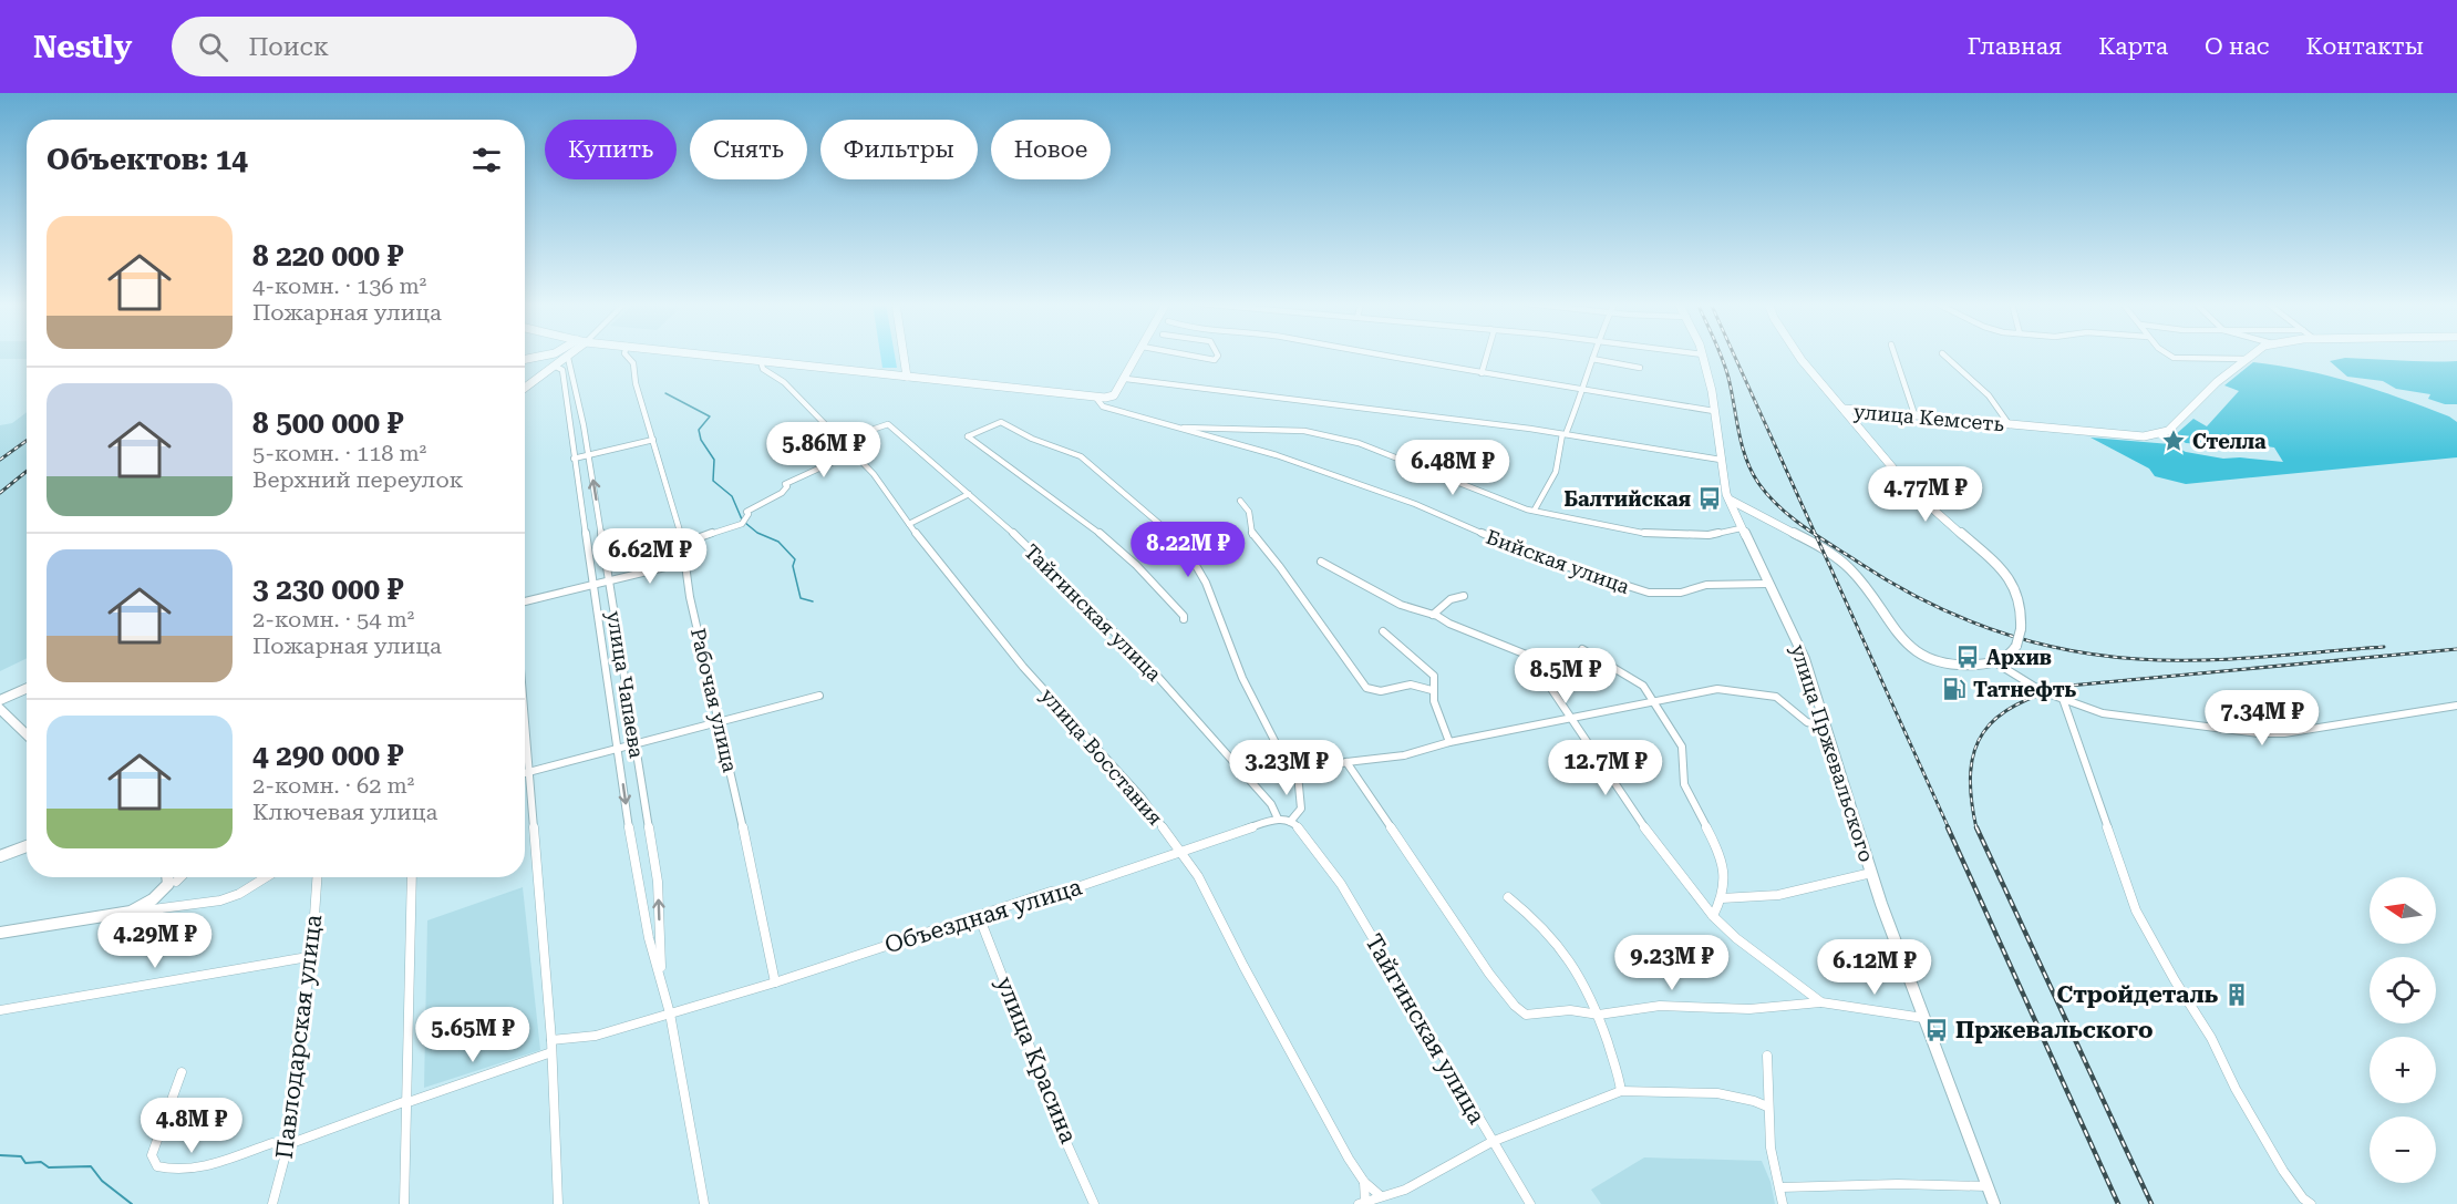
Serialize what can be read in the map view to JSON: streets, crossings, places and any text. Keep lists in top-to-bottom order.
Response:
{
  "streets": {
    "street": [
      "улица Кемсеть",
      "Бийская улица",
      "Тайгинская улица",
      "улица Чапаева",
      "Рабочая улица",
      "улица Пржевальского",
      "улица Восстания",
      "Объездная улица",
      "Павлодарская улица",
      "улица Красина"
    ]
  },
  "crossings": [
    ["Бийская улица", "улица Пржевальского"],
    ["Тайгинская улица", "улица Восстания"],
    ["Тайгинская улица", "Объездная улица"],
    ["улица Чапаева", "Объездная улица"],
    ["Рабочая улица", "Объездная улица"],
    ["улица Восстания", "Объездная улица"],
    ["Объездная улица", "улица Красина"]
  ],
  "places": {
    "place": ["Стелла"],
    "bus stop": ["Балтийская", "Архив", "Пржевальского"],
    "fuel station": ["Татнефть"],
    "building": ["Стройдеталь"]
  },
  "north": "left",
  "page": {
    "header": "Nestly",
    "search": "Поиск",
    "nav": [
      "Главная",
      "Карта",
      "О нас",
      "Контакты"
    ],
    "chip": [
      "Купить",
      "Снять",
      "Фильтры",
      "Новое"
    ],
    "heading": "Объектов: 14",
    "list": [
      {
        "name": "8 220 000 ₽",
        "note": "4-комн. · 136 m² · Пожарная улица"
      },
      {
        "name": "8 500 000 ₽",
        "note": "5-комн. · 118 m² · Верхний переулок"
      },
      {
        "name": "3 230 000 ₽",
        "note": "2-комн. · 54 m² · Пожарная улица"
      },
      {
        "name": "4 290 000 ₽",
        "note": "2-комн. · 62 m² · Ключевая улица"
      }
    ],
    "price": [
      "5.86M ₽",
      "6.48M ₽",
      "4.77M ₽",
      "8.22M ₽",
      "6.62M ₽",
      "8.5M ₽",
      "7.34M ₽",
      "3.23M ₽",
      "12.7M ₽",
      "4.29M ₽",
      "9.23M ₽",
      "6.12M ₽",
      "5.65M ₽",
      "4.8M ₽"
    ],
    "map_buttons": ["+", "−"]
  }
}
